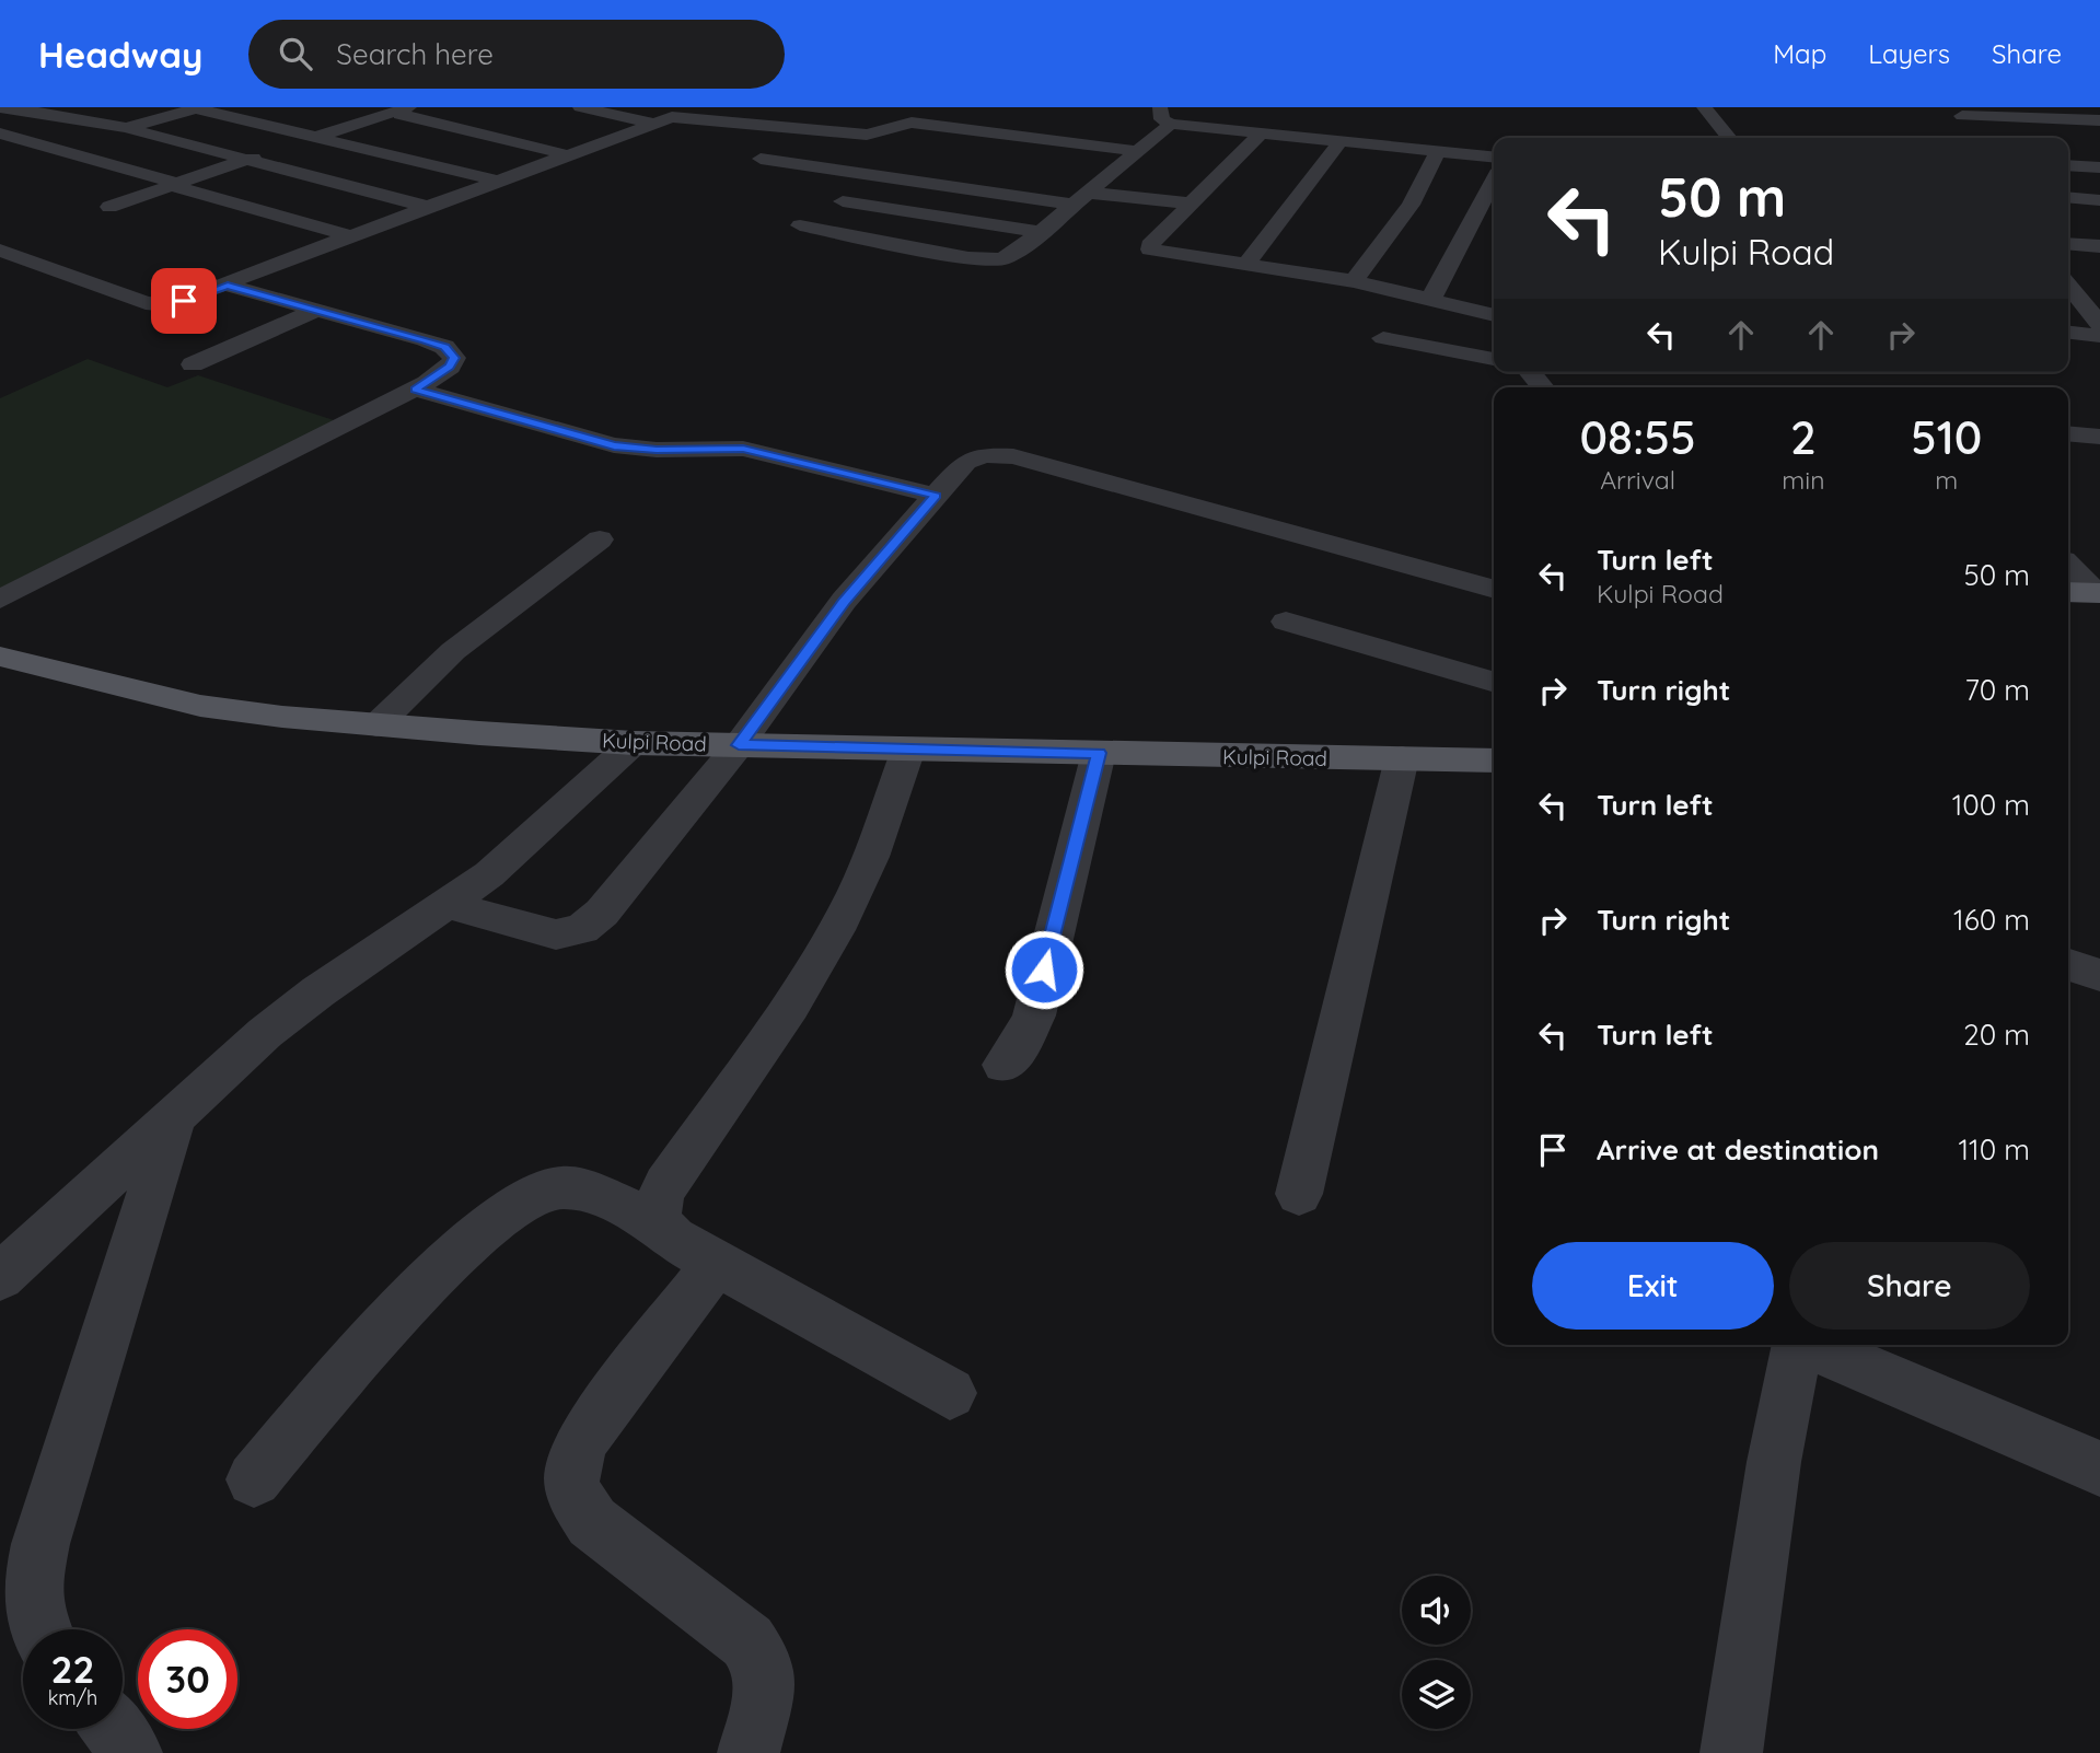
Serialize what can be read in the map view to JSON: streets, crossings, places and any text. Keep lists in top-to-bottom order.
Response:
{
  "streets": {
    "main road": ["Kulpi Road"]
  },
  "page": {
    "header": "Headway",
    "search": "Search here",
    "nav": ["Map", "Layers", "Share"],
    "turn": ["50 m", "Kulpi Road"],
    "eta": [
      "08:55",
      "Arrival",
      "2",
      "min",
      "510",
      "m"
    ],
    "list": [
      {
        "name": "Turn left",
        "note": "Kulpi Road",
        "value": "50 m"
      },
      {
        "name": "Turn right",
        "value": "70 m"
      },
      {
        "name": "Turn left",
        "value": "100 m"
      },
      {
        "name": "Turn right",
        "value": "160 m"
      },
      {
        "name": "Turn left",
        "value": "20 m"
      },
      {
        "name": "Arrive at destination",
        "value": "110 m"
      }
    ],
    "buttons": ["Exit", "Share"],
    "speed": "22 km/h",
    "limit": "30"
  }
}
